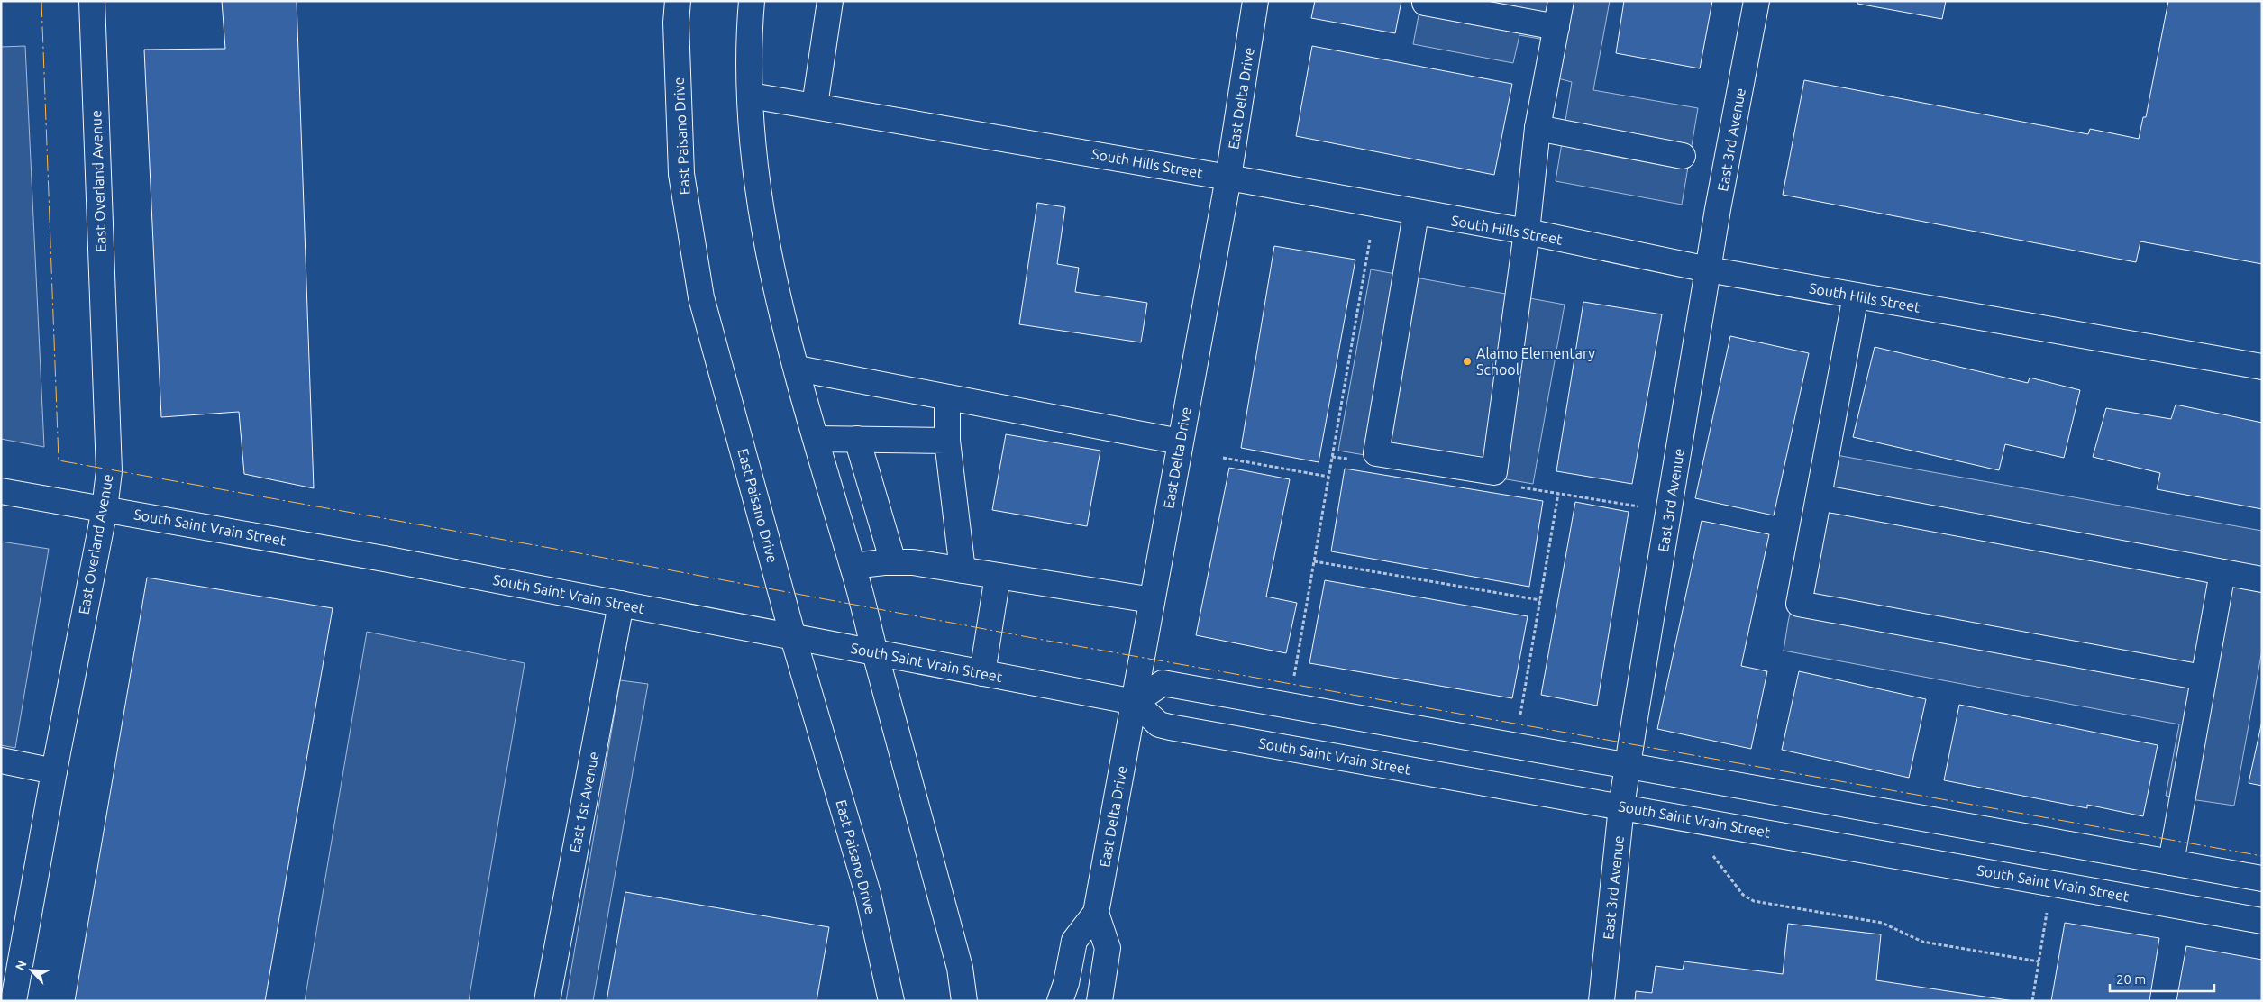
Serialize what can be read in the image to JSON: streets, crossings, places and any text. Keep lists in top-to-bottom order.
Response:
{
  "streets": {
    "street": [
      "East Delta Drive",
      "East Paisano Drive",
      "East 3rd Avenue",
      "South Hills Street",
      "East Overland Avenue",
      "South Saint Vrain Street",
      "East 1st Avenue"
    ]
  },
  "crossings": [
    ["East Delta Drive", "South Hills Street"],
    ["East Delta Drive", "South Saint Vrain Street"],
    ["East Paisano Drive", "South Saint Vrain Street"],
    ["East 3rd Avenue", "South Hills Street"],
    ["East 3rd Avenue", "South Saint Vrain Street"],
    ["East Overland Avenue", "South Saint Vrain Street"],
    ["South Saint Vrain Street", "East 1st Avenue"]
  ],
  "places": ["Alamo Elementary School"],
  "scale_bar": "20 m",
  "north": "top left"
}
